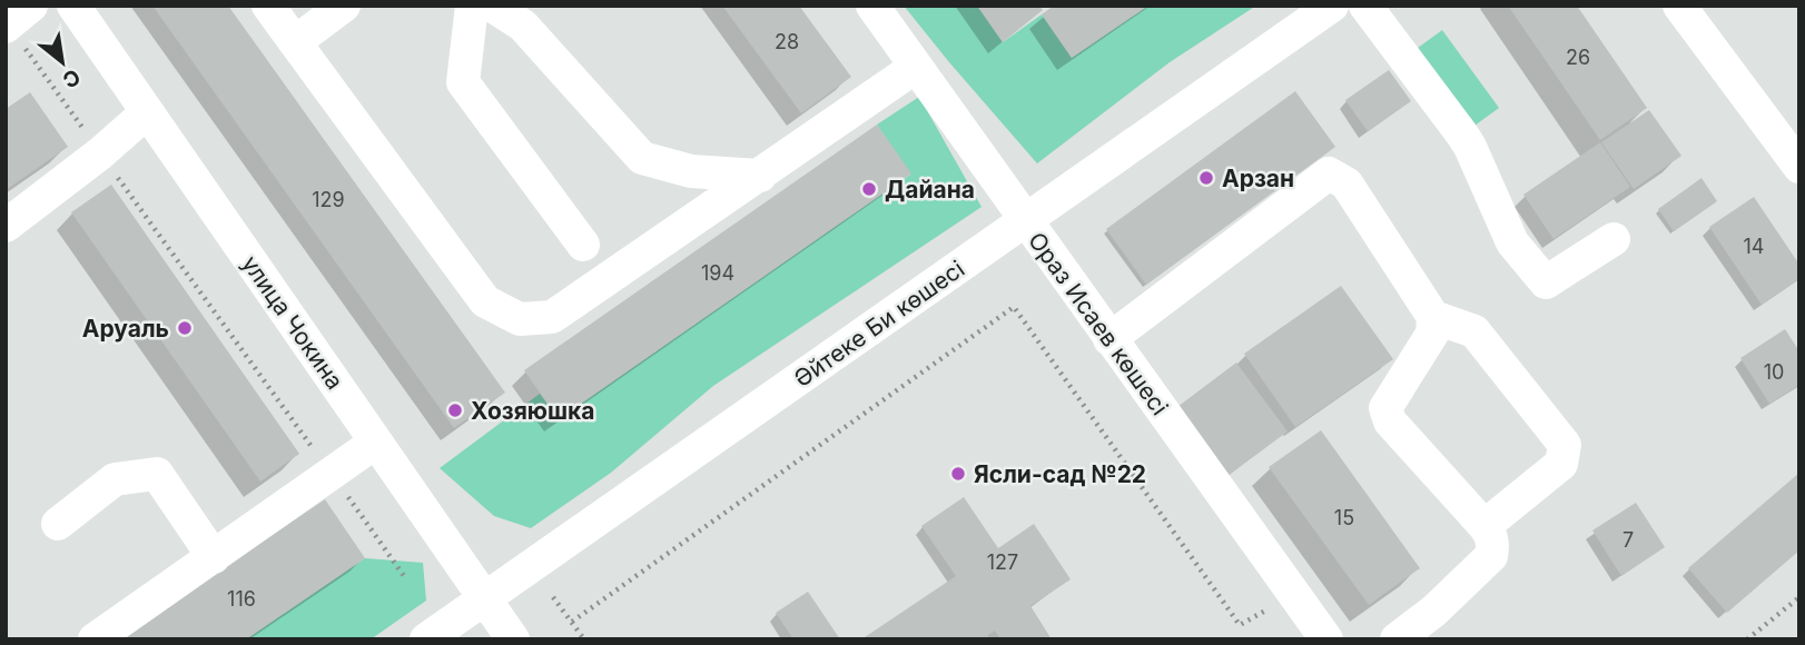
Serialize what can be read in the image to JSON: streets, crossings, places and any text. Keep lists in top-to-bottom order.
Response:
{
  "streets": {
    "street": ["улица Чокина", "Әйтеке Би көшесі", "Ораз Исаев көшесі"]
  },
  "crossings": [
    ["улица Чокина", "Әйтеке Би көшесі"],
    ["Әйтеке Би көшесі", "Ораз Исаев көшесі"]
  ],
  "places": [
    "Арзан",
    "Дайана",
    "Аруаль",
    "Хозяюшка",
    "Ясли-сад №22"
  ],
  "house_numbers": [
    "28",
    "26",
    "129",
    "14",
    "194",
    "10",
    "15",
    "7",
    "127",
    "116"
  ],
  "north": "bottom right"
}
